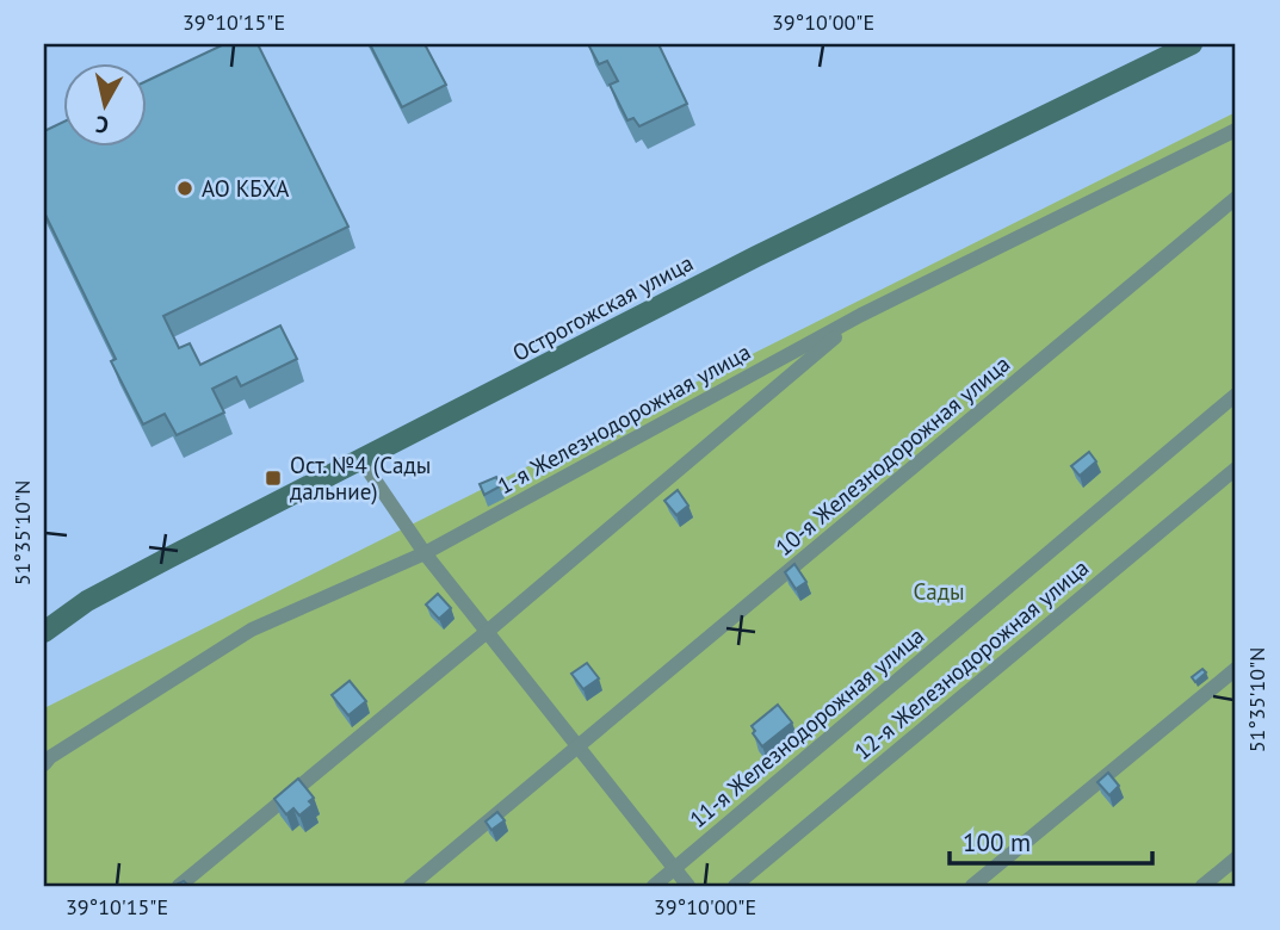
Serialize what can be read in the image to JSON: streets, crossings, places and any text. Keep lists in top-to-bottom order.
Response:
{
  "streets": {
    "street": [
      "Острогожская улица",
      "1-я Железнодорожная улица",
      "10-я Железнодорожная улица",
      "12-я Железнодорожная улица",
      "11-я Железнодорожная улица"
    ]
  },
  "parks": ["Сады"],
  "places": {
    "other": ["АО КБХА"],
    "transit": ["Ост. №4 (Сады дальние)"]
  },
  "scale_bar": "100 m",
  "north": "bottom",
  "coordinates": ["39°10'15\"E", "39°10'00\"E", "51°35'10\"N"]
}
